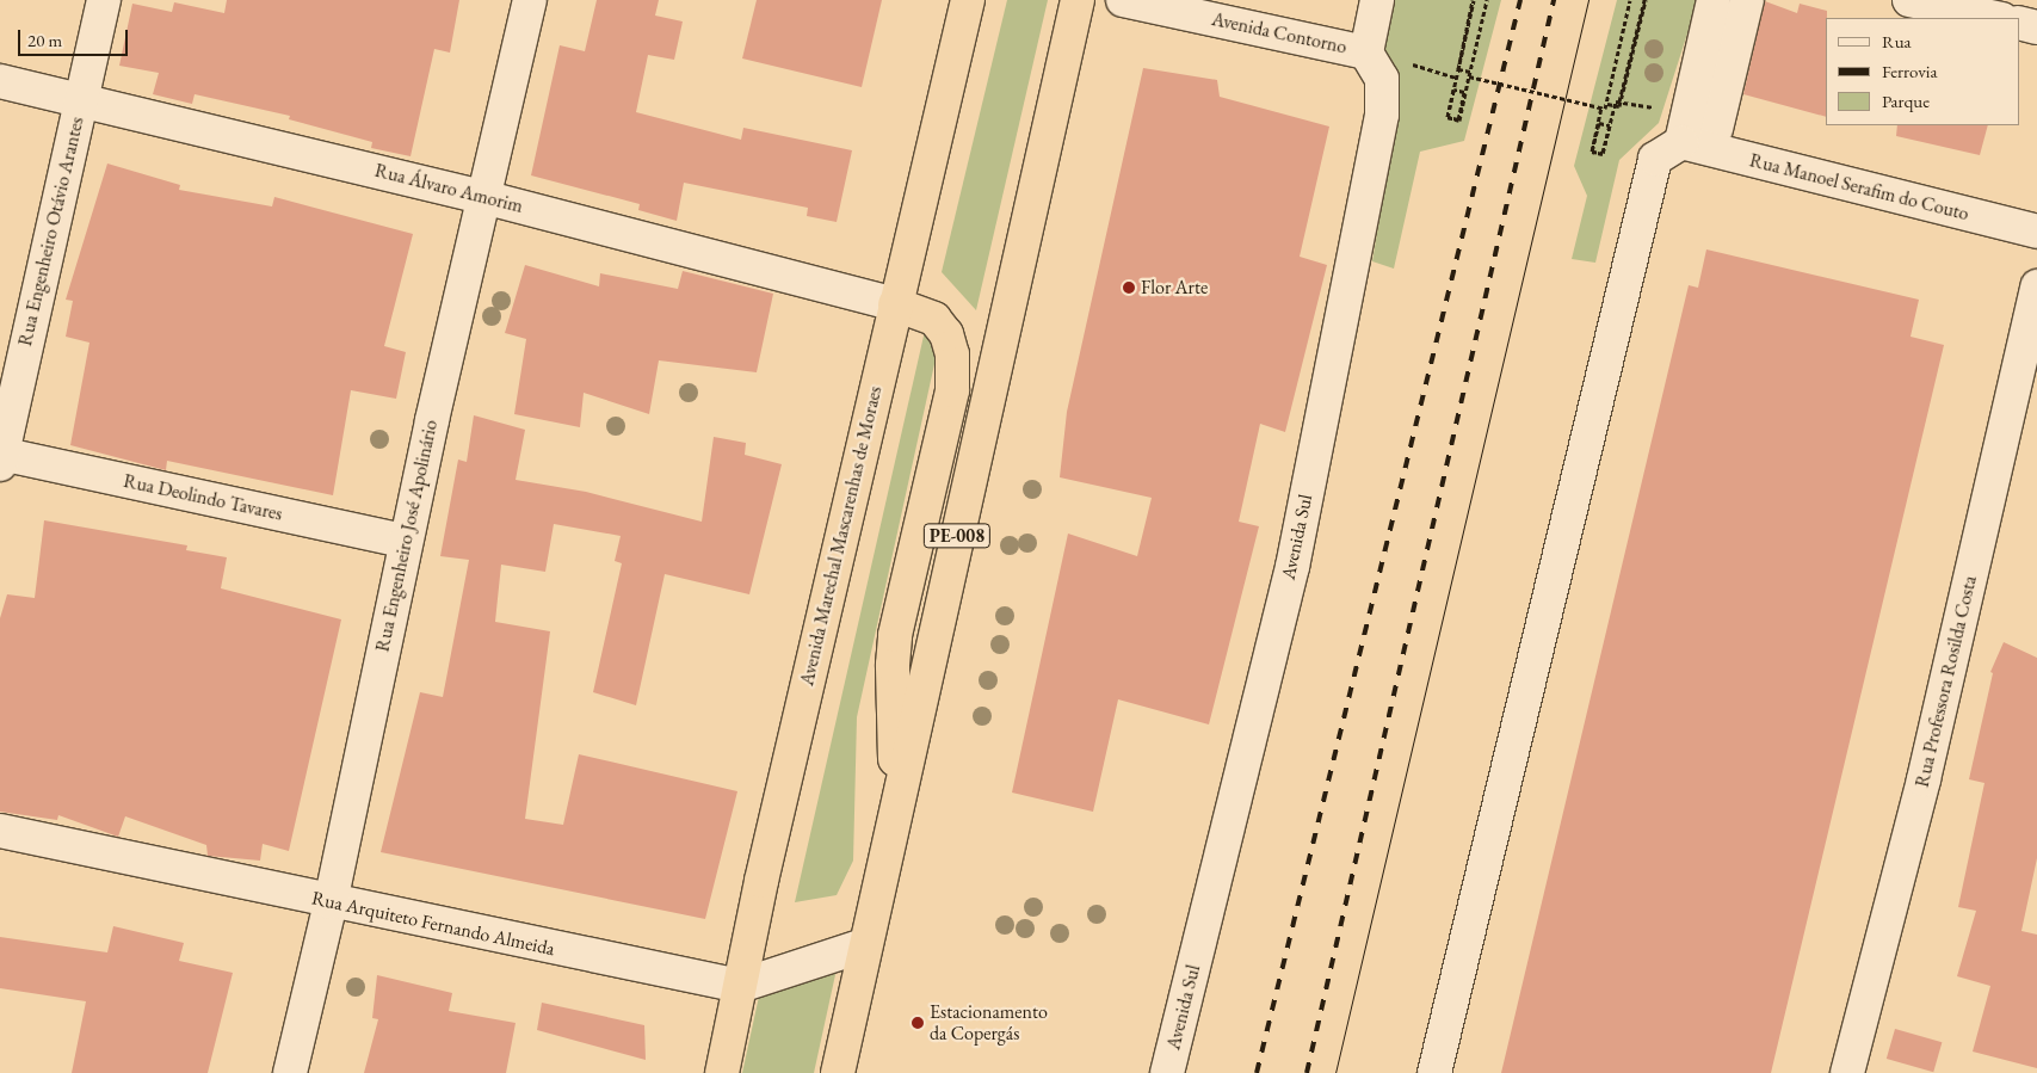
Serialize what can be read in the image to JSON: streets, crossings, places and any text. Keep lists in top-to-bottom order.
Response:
{
  "streets": {
    "highway": ["Avenida Marechal Mascarenhas de Moraes", "PE-008"],
    "street": [
      "Avenida Contorno",
      "Rua Manoel Serafim do Couto",
      "Rua Álvaro Amorim",
      "Rua Engenheiro Otávio Arantes",
      "Rua Deolindo Tavares",
      "Rua Engenheiro José Apolinário",
      "Avenida Sul",
      "Rua Professora Rosilda Costa",
      "Rua Arquiteto Fernando Almeida"
    ]
  },
  "crossings": [
    ["Avenida Contorno", "Avenida Sul"],
    ["Rua Álvaro Amorim", "Rua Engenheiro Otávio Arantes"],
    ["Rua Álvaro Amorim", "Rua Engenheiro José Apolinário"],
    ["Rua Álvaro Amorim", "Avenida Marechal Mascarenhas de Moraes"],
    ["Rua Engenheiro Otávio Arantes", "Rua Deolindo Tavares"],
    ["Rua Deolindo Tavares", "Rua Engenheiro José Apolinário"],
    ["Rua Engenheiro José Apolinário", "Rua Arquiteto Fernando Almeida"],
    ["Avenida Marechal Mascarenhas de Moraes", "Rua Arquiteto Fernando Almeida"],
    ["PE-008", "Rua Arquiteto Fernando Almeida"]
  ],
  "places": ["Flor Arte", "Estacionamento da Copergás"],
  "legend": ["Rua", "Ferrovia", "Parque"],
  "scale_bar": "20 m"
}
